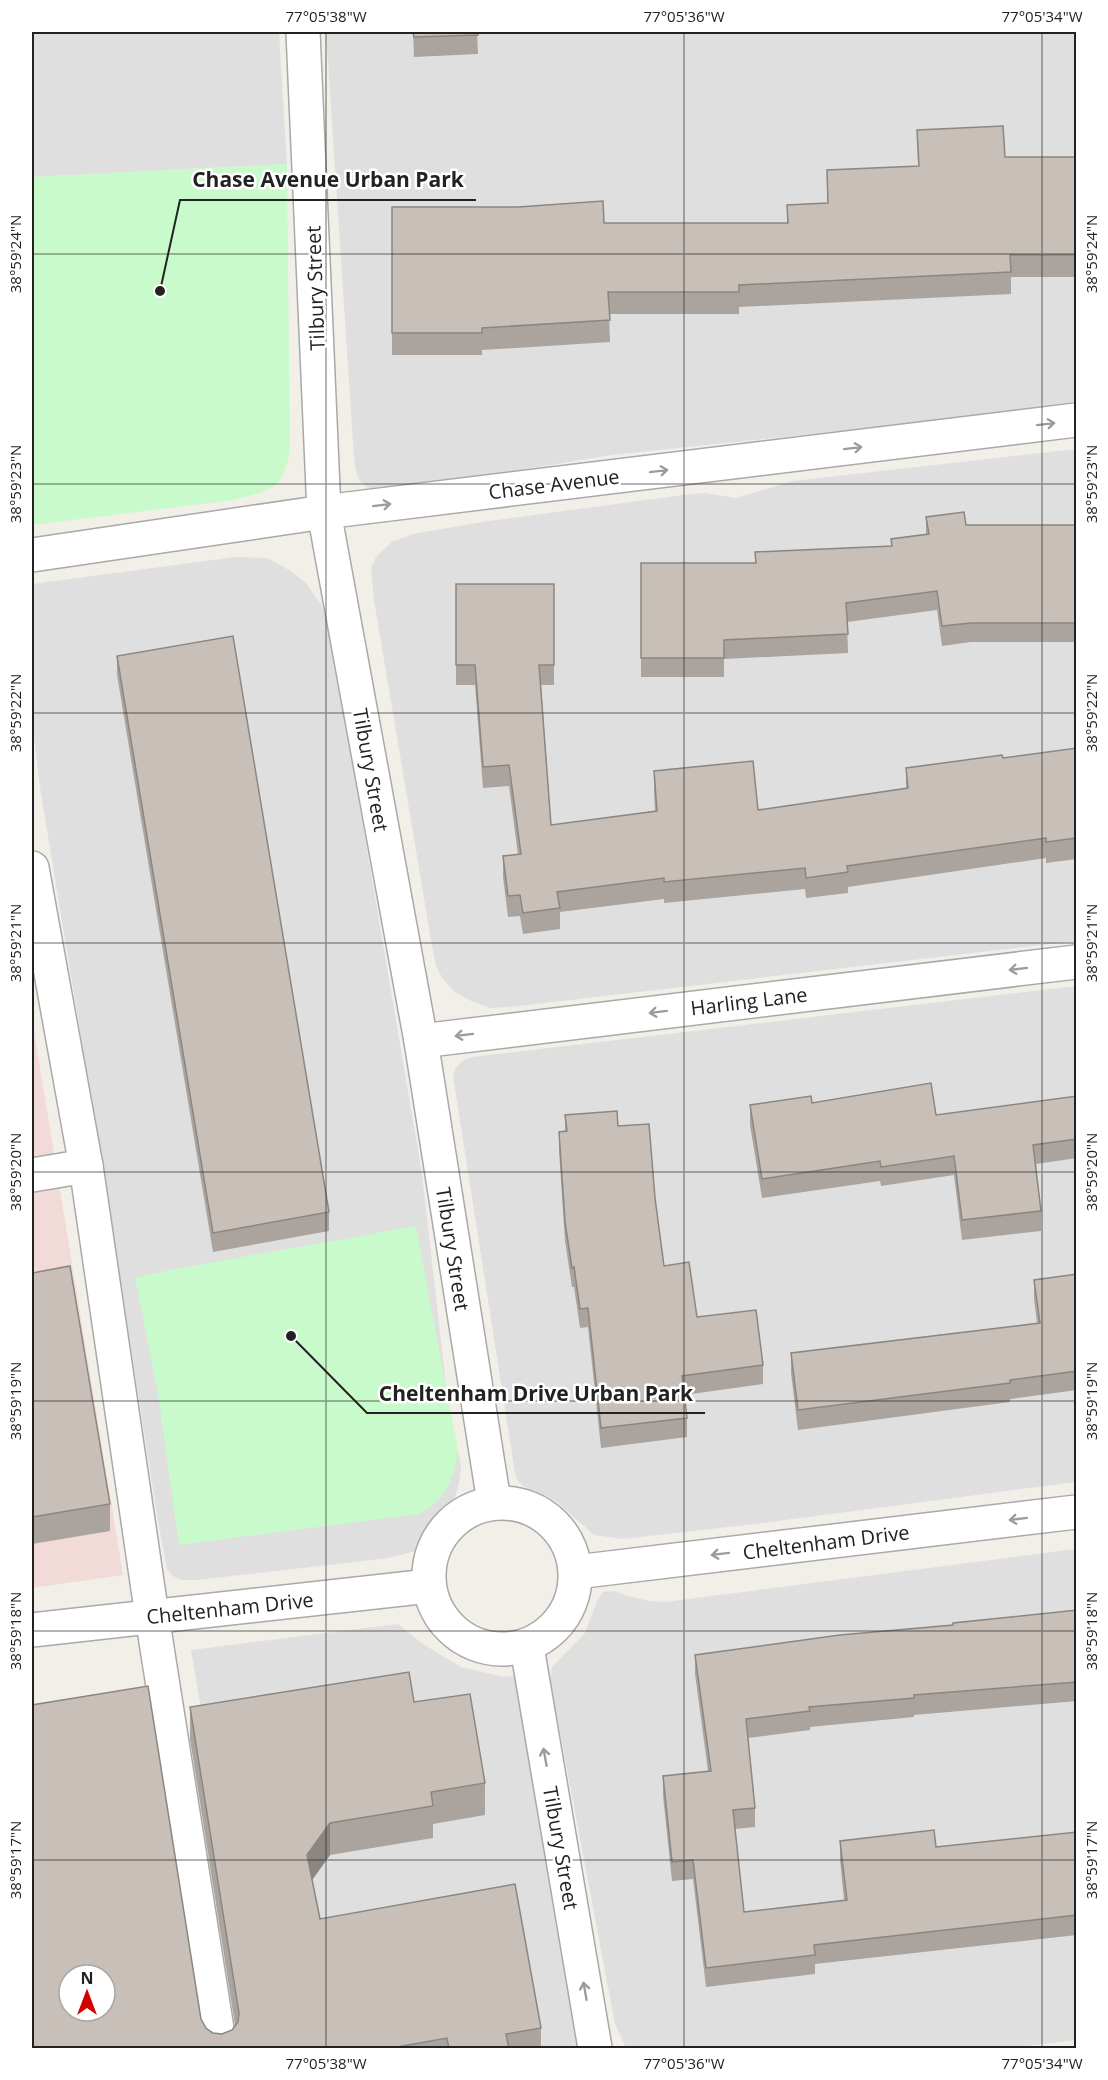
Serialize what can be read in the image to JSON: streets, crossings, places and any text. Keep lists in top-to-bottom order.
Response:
{
  "streets": {
    "street": [
      "Tilbury Street",
      "Chase Avenue",
      "Harling Lane",
      "Cheltenham Drive"
    ]
  },
  "crossings": [
    ["Tilbury Street", "Chase Avenue"],
    ["Tilbury Street", "Harling Lane"],
    ["Tilbury Street", "Cheltenham Drive"]
  ],
  "one_way": ["Chase Avenue", "Harling Lane", "Cheltenham Drive"],
  "places": ["Chase Avenue Urban Park", "Cheltenham Drive Urban Park"],
  "north": "top",
  "coordinates": [
    "77°05'38\"W",
    "77°05'36\"W",
    "77°05'34\"W",
    "38°59'24\"N",
    "38°59'23\"N",
    "38°59'22\"N",
    "38°59'21\"N",
    "38°59'20\"N",
    "38°59'19\"N",
    "38°59'18\"N",
    "38°59'17\"N"
  ]
}
